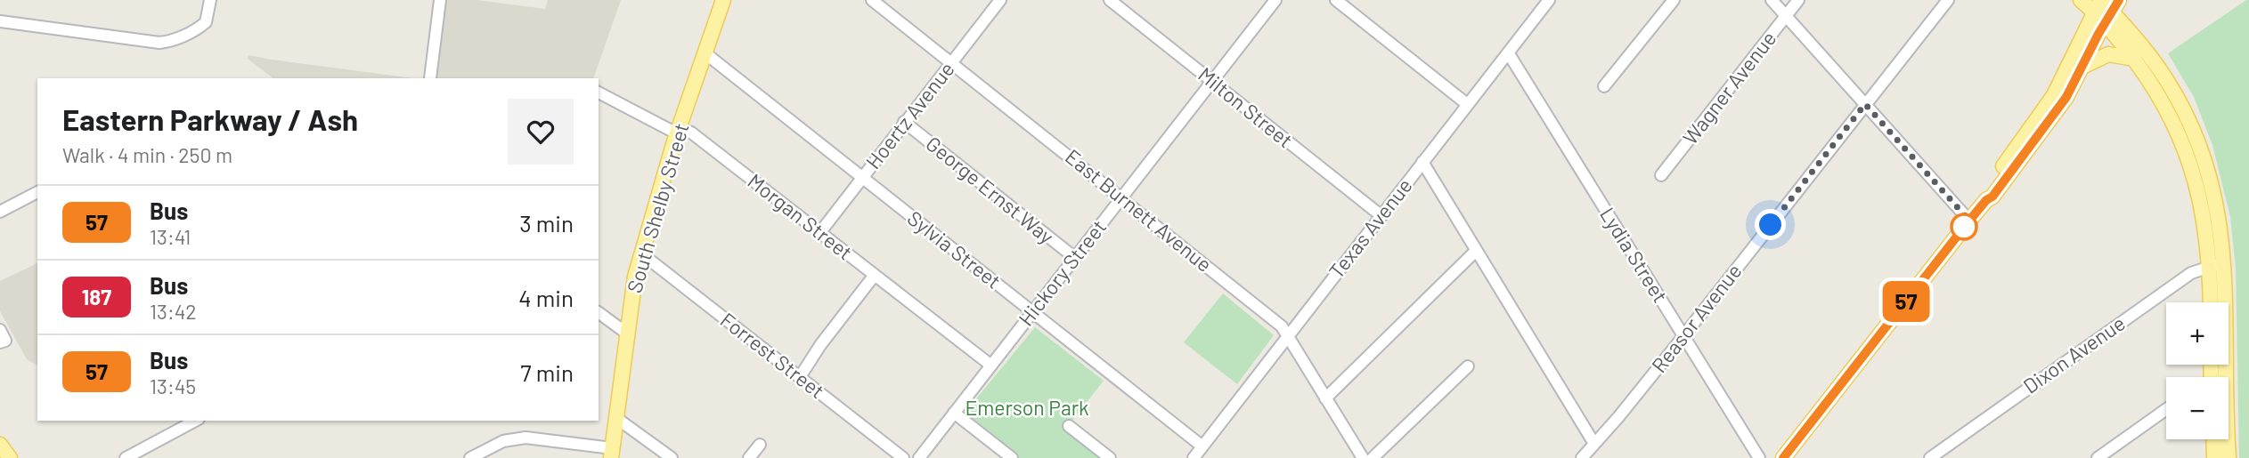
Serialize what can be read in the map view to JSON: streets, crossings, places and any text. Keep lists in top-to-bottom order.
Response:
{
  "streets": {
    "main road": ["South Shelby Street"],
    "street": [
      "Wagner Avenue",
      "Milton Street",
      "Hoertz Avenue",
      "George Ernst Way",
      "East Burnett Avenue",
      "Morgan Street",
      "Texas Avenue",
      "Sylvia Street",
      "Lydia Street",
      "Hickory Street",
      "Reasor Avenue",
      "Dixon Avenue",
      "Forrest Street"
    ]
  },
  "crossings": [
    ["Milton Street", "Texas Avenue"],
    ["Milton Street", "Hickory Street"],
    ["Hoertz Avenue", "George Ernst Way"],
    ["Hoertz Avenue", "East Burnett Avenue"],
    ["Hoertz Avenue", "Morgan Street"],
    ["Hoertz Avenue", "Sylvia Street"],
    ["George Ernst Way", "Hickory Street"],
    ["South Shelby Street", "Morgan Street"],
    ["South Shelby Street", "Sylvia Street"],
    ["South Shelby Street", "Forrest Street"],
    ["East Burnett Avenue", "Texas Avenue"],
    ["East Burnett Avenue", "Hickory Street"],
    ["Morgan Street", "Hickory Street"],
    ["Texas Avenue", "Sylvia Street"],
    ["Texas Avenue", "Lydia Street"],
    ["Sylvia Street", "Hickory Street"],
    ["Lydia Street", "Reasor Avenue"]
  ],
  "parks": ["Emerson Park"],
  "lines": ["bus line 57"],
  "page": {
    "on_map": "57",
    "heading": ["Eastern Parkway / Ash", "Walk · 4 min · 250 m"],
    "list": [
      {
        "mark": "57",
        "name": "Bus",
        "note": "13:41",
        "value": "3 min"
      },
      {
        "mark": "187",
        "name": "Bus",
        "note": "13:42",
        "value": "4 min"
      },
      {
        "mark": "57",
        "name": "Bus",
        "note": "13:45",
        "value": "7 min"
      }
    ],
    "map_buttons": ["+", "−"]
  }
}
